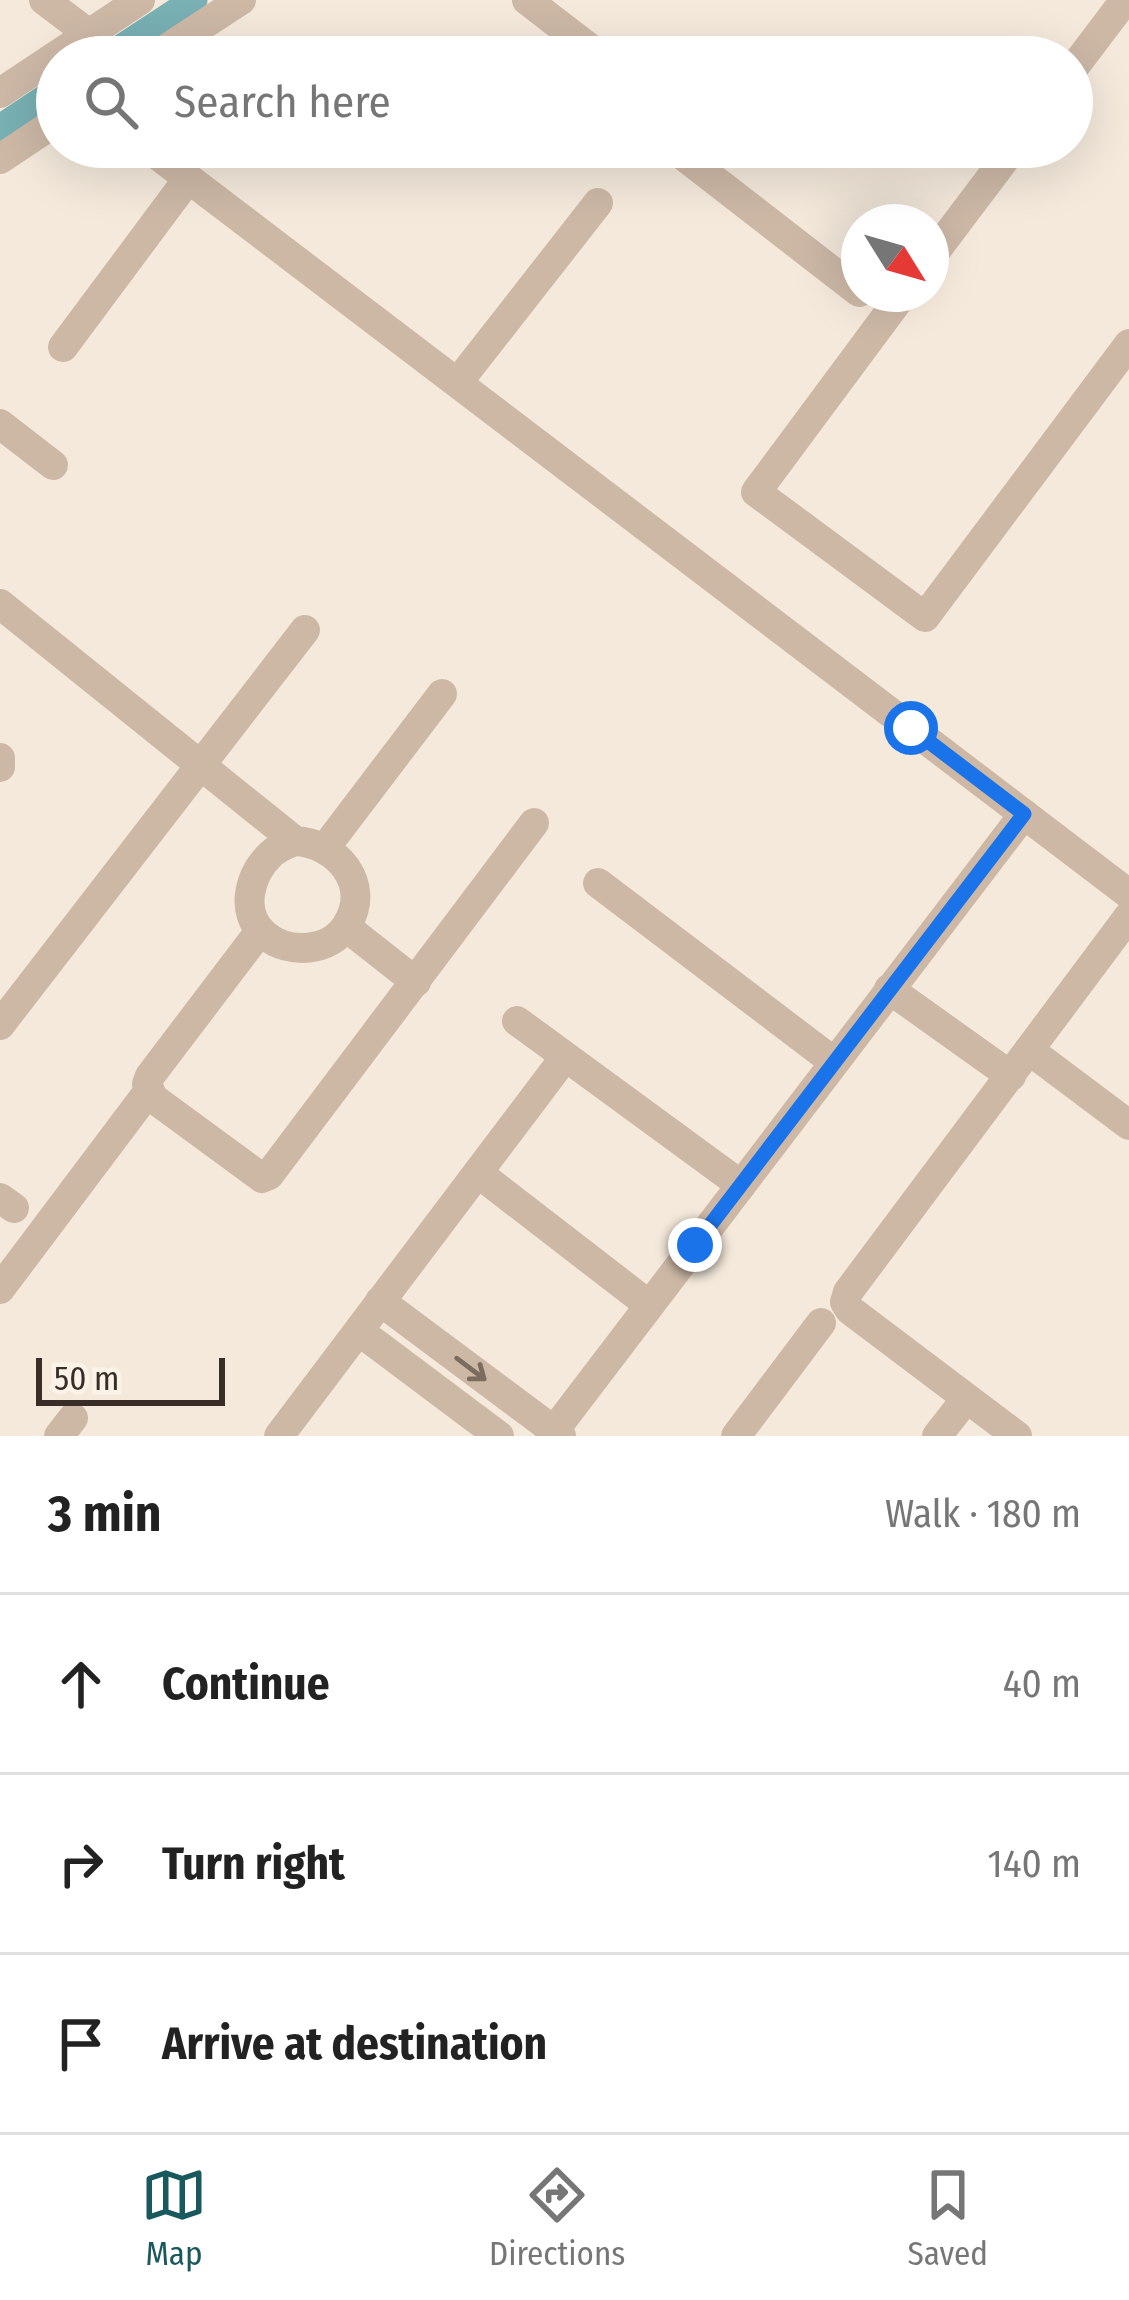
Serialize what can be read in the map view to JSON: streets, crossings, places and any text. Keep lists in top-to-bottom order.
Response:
{
  "scale_bar": "50 m",
  "north": "bottom right",
  "page": {
    "search": "Search here",
    "scale": "50 m",
    "heading": ["3 min", "Walk · 180 m"],
    "list": [
      ["Continue", "40 m"],
      ["Turn right", "140 m"],
      "Arrive at destination"
    ],
    "nav": ["Map", "Directions", "Saved"]
  }
}
